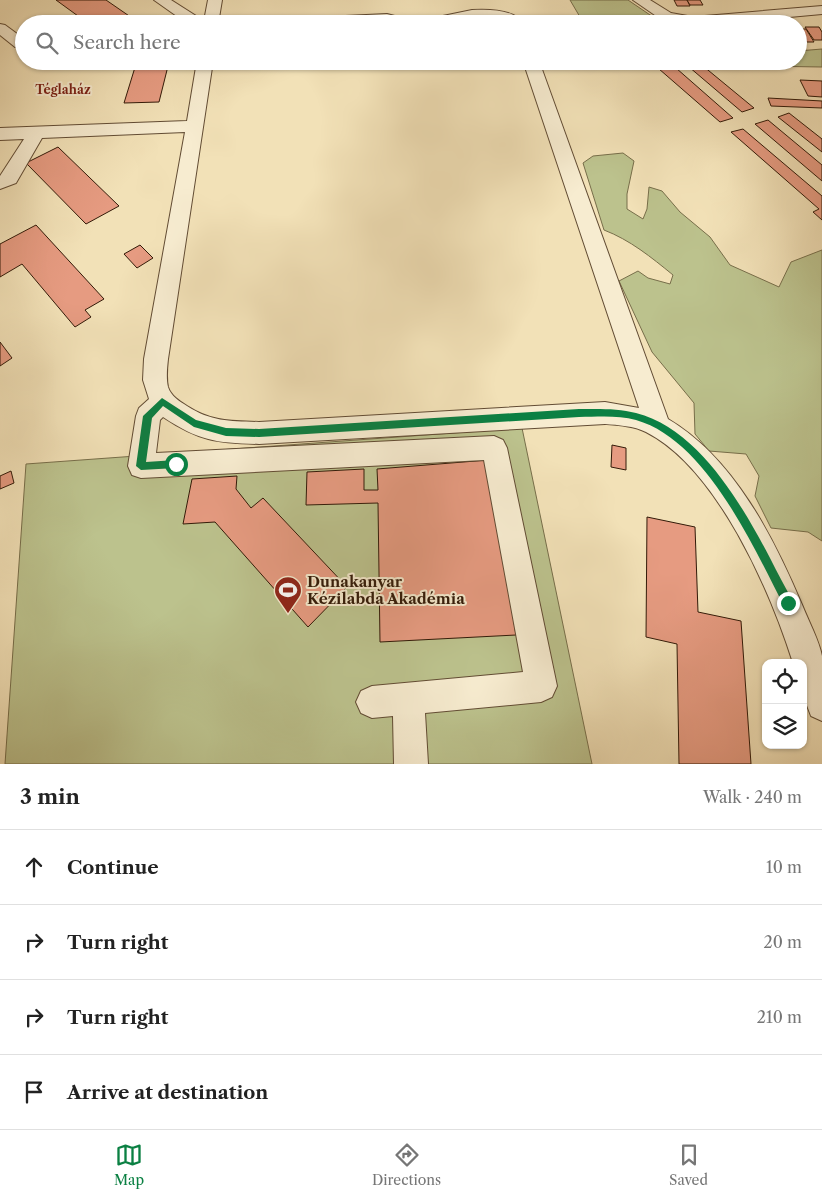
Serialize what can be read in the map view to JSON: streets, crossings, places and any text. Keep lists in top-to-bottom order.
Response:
{
  "districts": ["Téglaház"],
  "places": {
    "sports": ["Dunakanyar Kézilabda Akadémia"]
  },
  "page": {
    "search": "Search here",
    "heading": ["3 min", "Walk · 240 m"],
    "list": [
      ["Continue", "10 m"],
      ["Turn right", "20 m"],
      ["Turn right", "210 m"],
      "Arrive at destination"
    ],
    "nav": ["Map", "Directions", "Saved"]
  }
}
